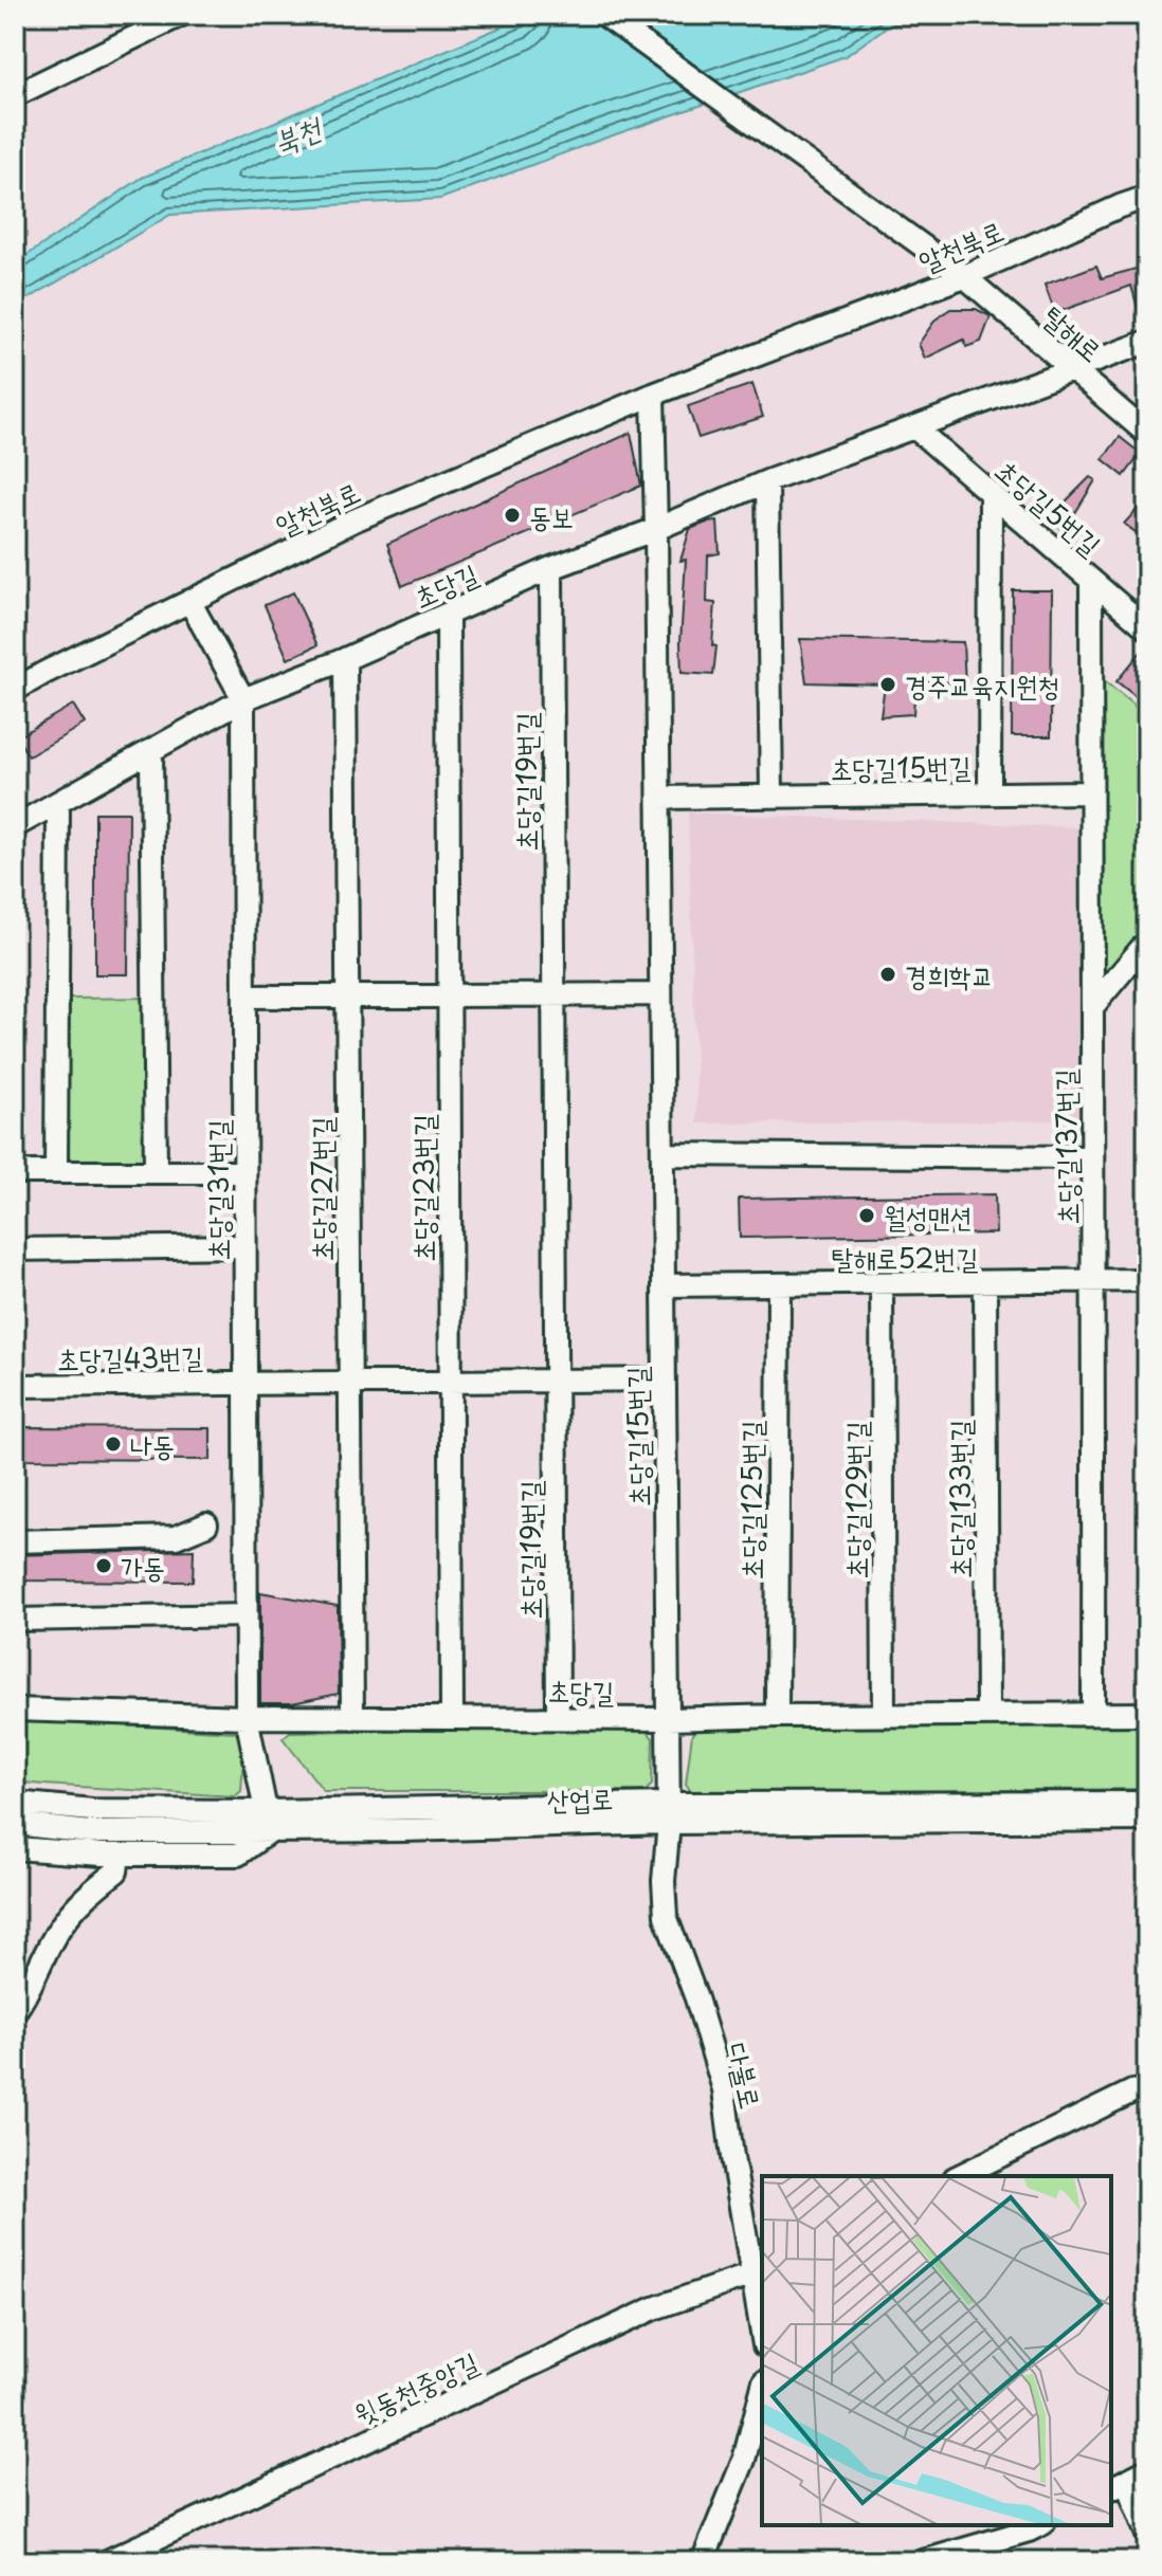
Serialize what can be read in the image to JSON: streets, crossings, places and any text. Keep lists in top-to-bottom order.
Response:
{
  "streets": {
    "street": [
      "알천북로",
      "탈해로",
      "초당길5번길",
      "초당길",
      "초당길15번길",
      "초당길19번길",
      "초당길137번길",
      "초당길23번길",
      "초당길27번길",
      "초당길31번길",
      "탈해로52번길",
      "초당길43번길",
      "초당길133번길",
      "초당길125번길",
      "초당길129번길",
      "산업로",
      "다불로",
      "윗동천중앙길"
    ]
  },
  "crossings": [
    ["알천북로", "탈해로"],
    ["탈해로", "초당길"],
    ["초당길5번길", "초당길"],
    ["초당길5번길", "초당길137번길"],
    ["초당길", "초당길15번길"],
    ["초당길", "초당길19번길"],
    ["초당길", "초당길137번길"],
    ["초당길", "초당길23번길"],
    ["초당길", "초당길27번길"],
    ["초당길", "초당길31번길"],
    ["초당길", "초당길133번길"],
    ["초당길", "초당길125번길"],
    ["초당길", "초당길129번길"],
    ["초당길15번길", "초당길137번길"],
    ["초당길15번길", "탈해로52번길"],
    ["초당길15번길", "산업로"],
    ["초당길15번길", "다불로"],
    ["초당길137번길", "탈해로52번길"],
    ["초당길31번길", "초당길43번길"],
    ["초당길31번길", "산업로"],
    ["탈해로52번길", "초당길133번길"],
    ["탈해로52번길", "초당길125번길"],
    ["탈해로52번길", "초당길129번길"],
    ["산업로", "다불로"],
    ["다불로", "윗동천중앙길"]
  ],
  "water": ["북천"],
  "places": [
    "동보",
    "경주교육지원청",
    "경희학교",
    "월성맨션",
    "나동",
    "가동"
  ]
}
